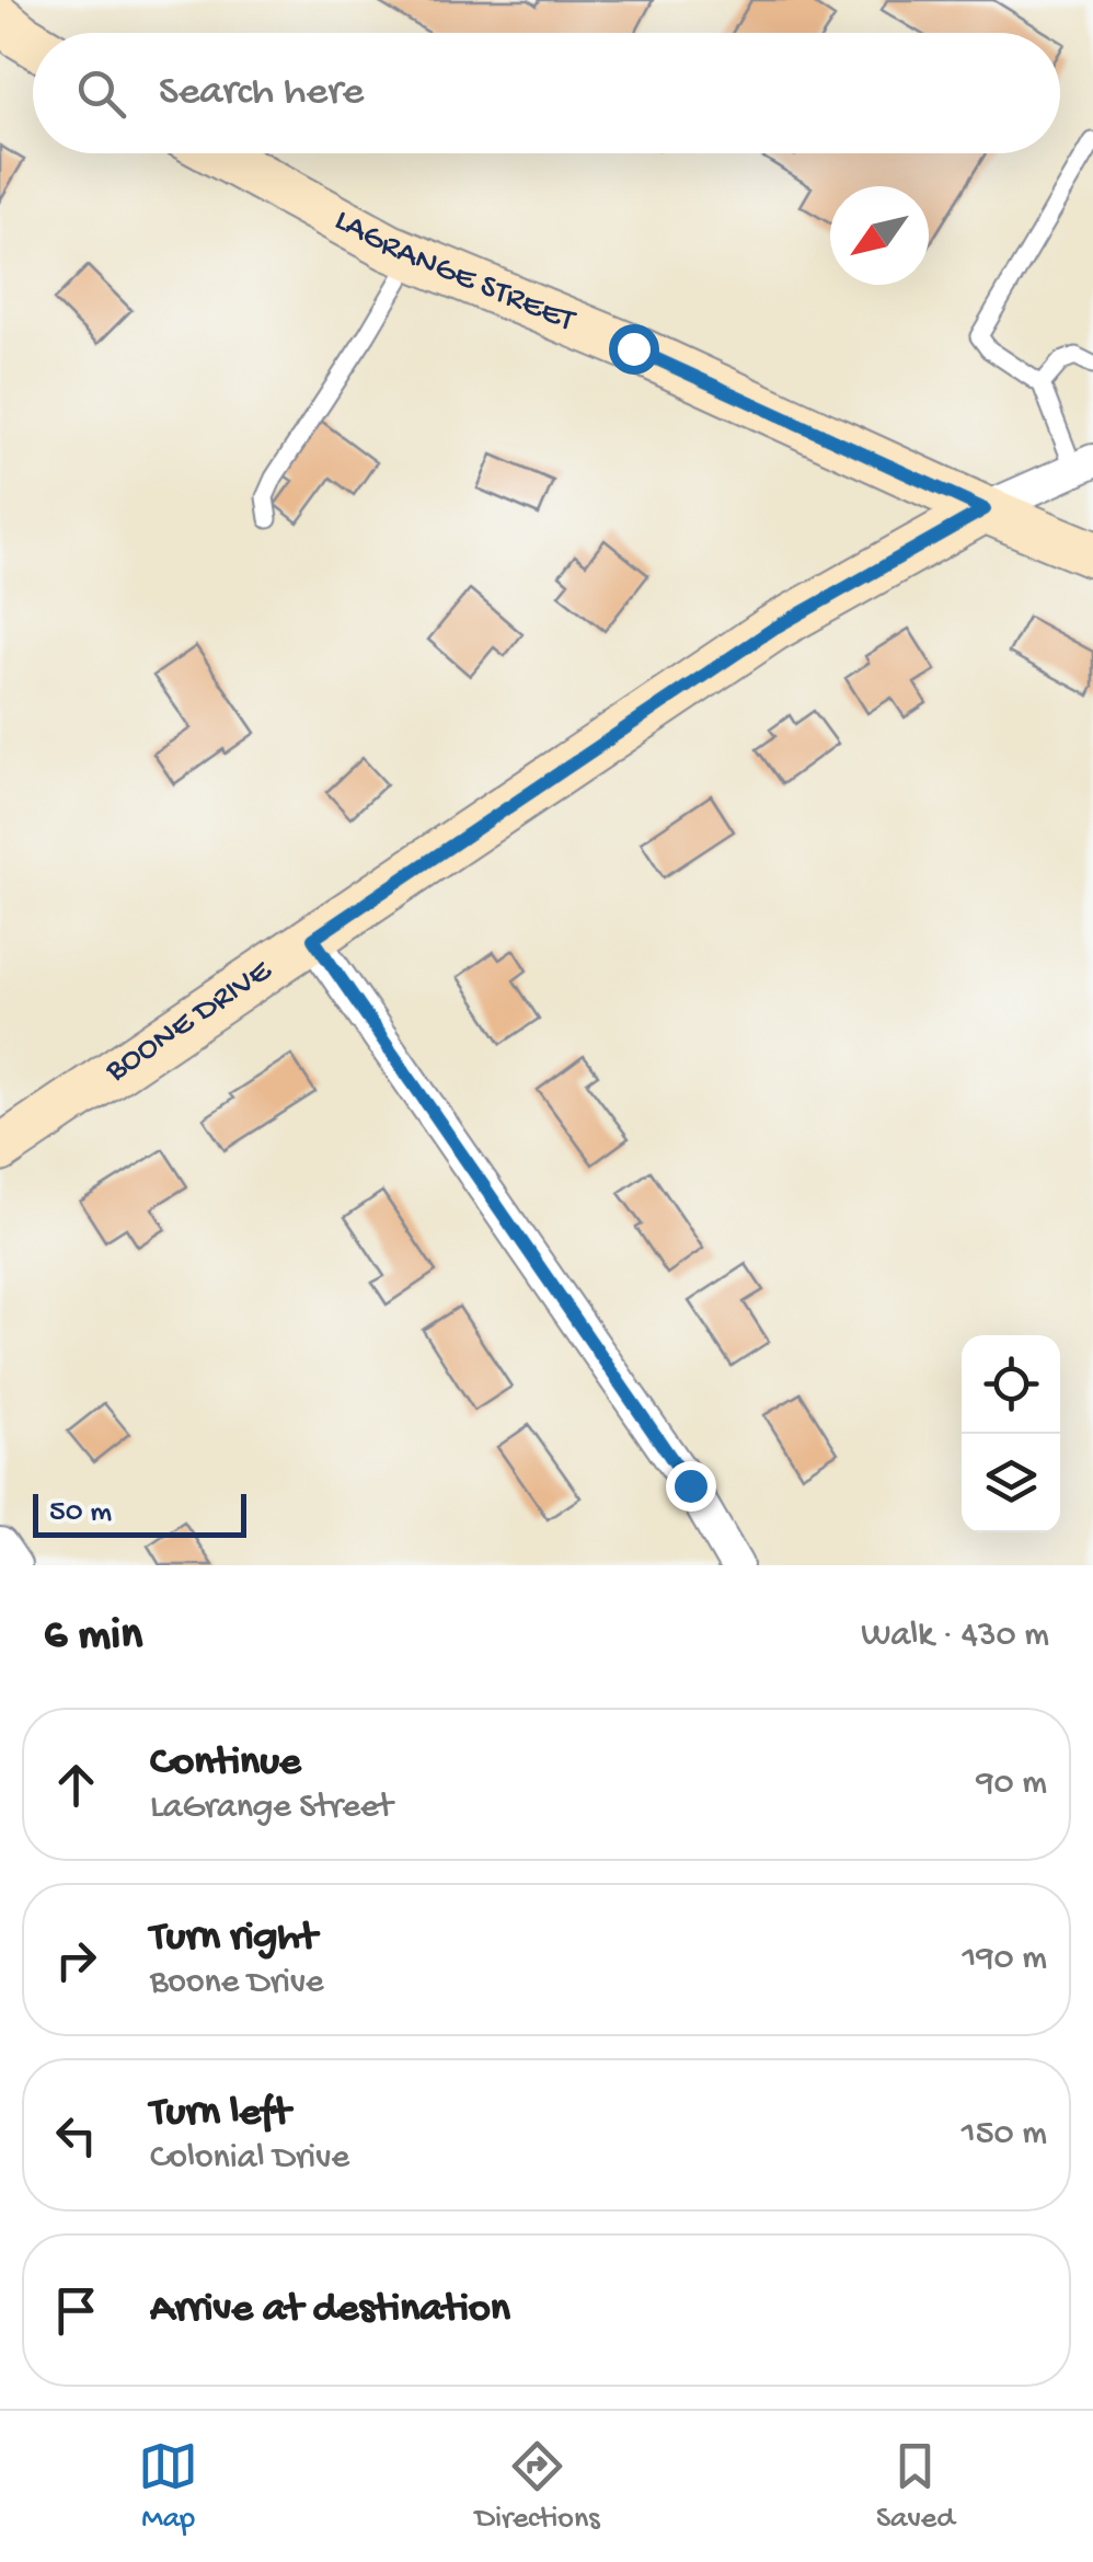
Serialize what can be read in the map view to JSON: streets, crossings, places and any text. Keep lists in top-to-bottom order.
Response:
{
  "streets": {
    "street": ["LAGRANGE STREET", "BOONE DRIVE"]
  },
  "crossings": [
    ["LAGRANGE STREET", "BOONE DRIVE"]
  ],
  "scale_bar": "50 m",
  "north": "bottom left",
  "page": {
    "search": "Search here",
    "scale": "50 m",
    "heading": ["6 min", "Walk · 430 m"],
    "list": [
      ["Continue", "LaGrange Street", "90 m"],
      ["Turn right", "Boone Drive", "190 m"],
      ["Turn left", "Colonial Drive", "150 m"],
      "Arrive at destination"
    ],
    "nav": ["Map", "Directions", "Saved"]
  }
}
